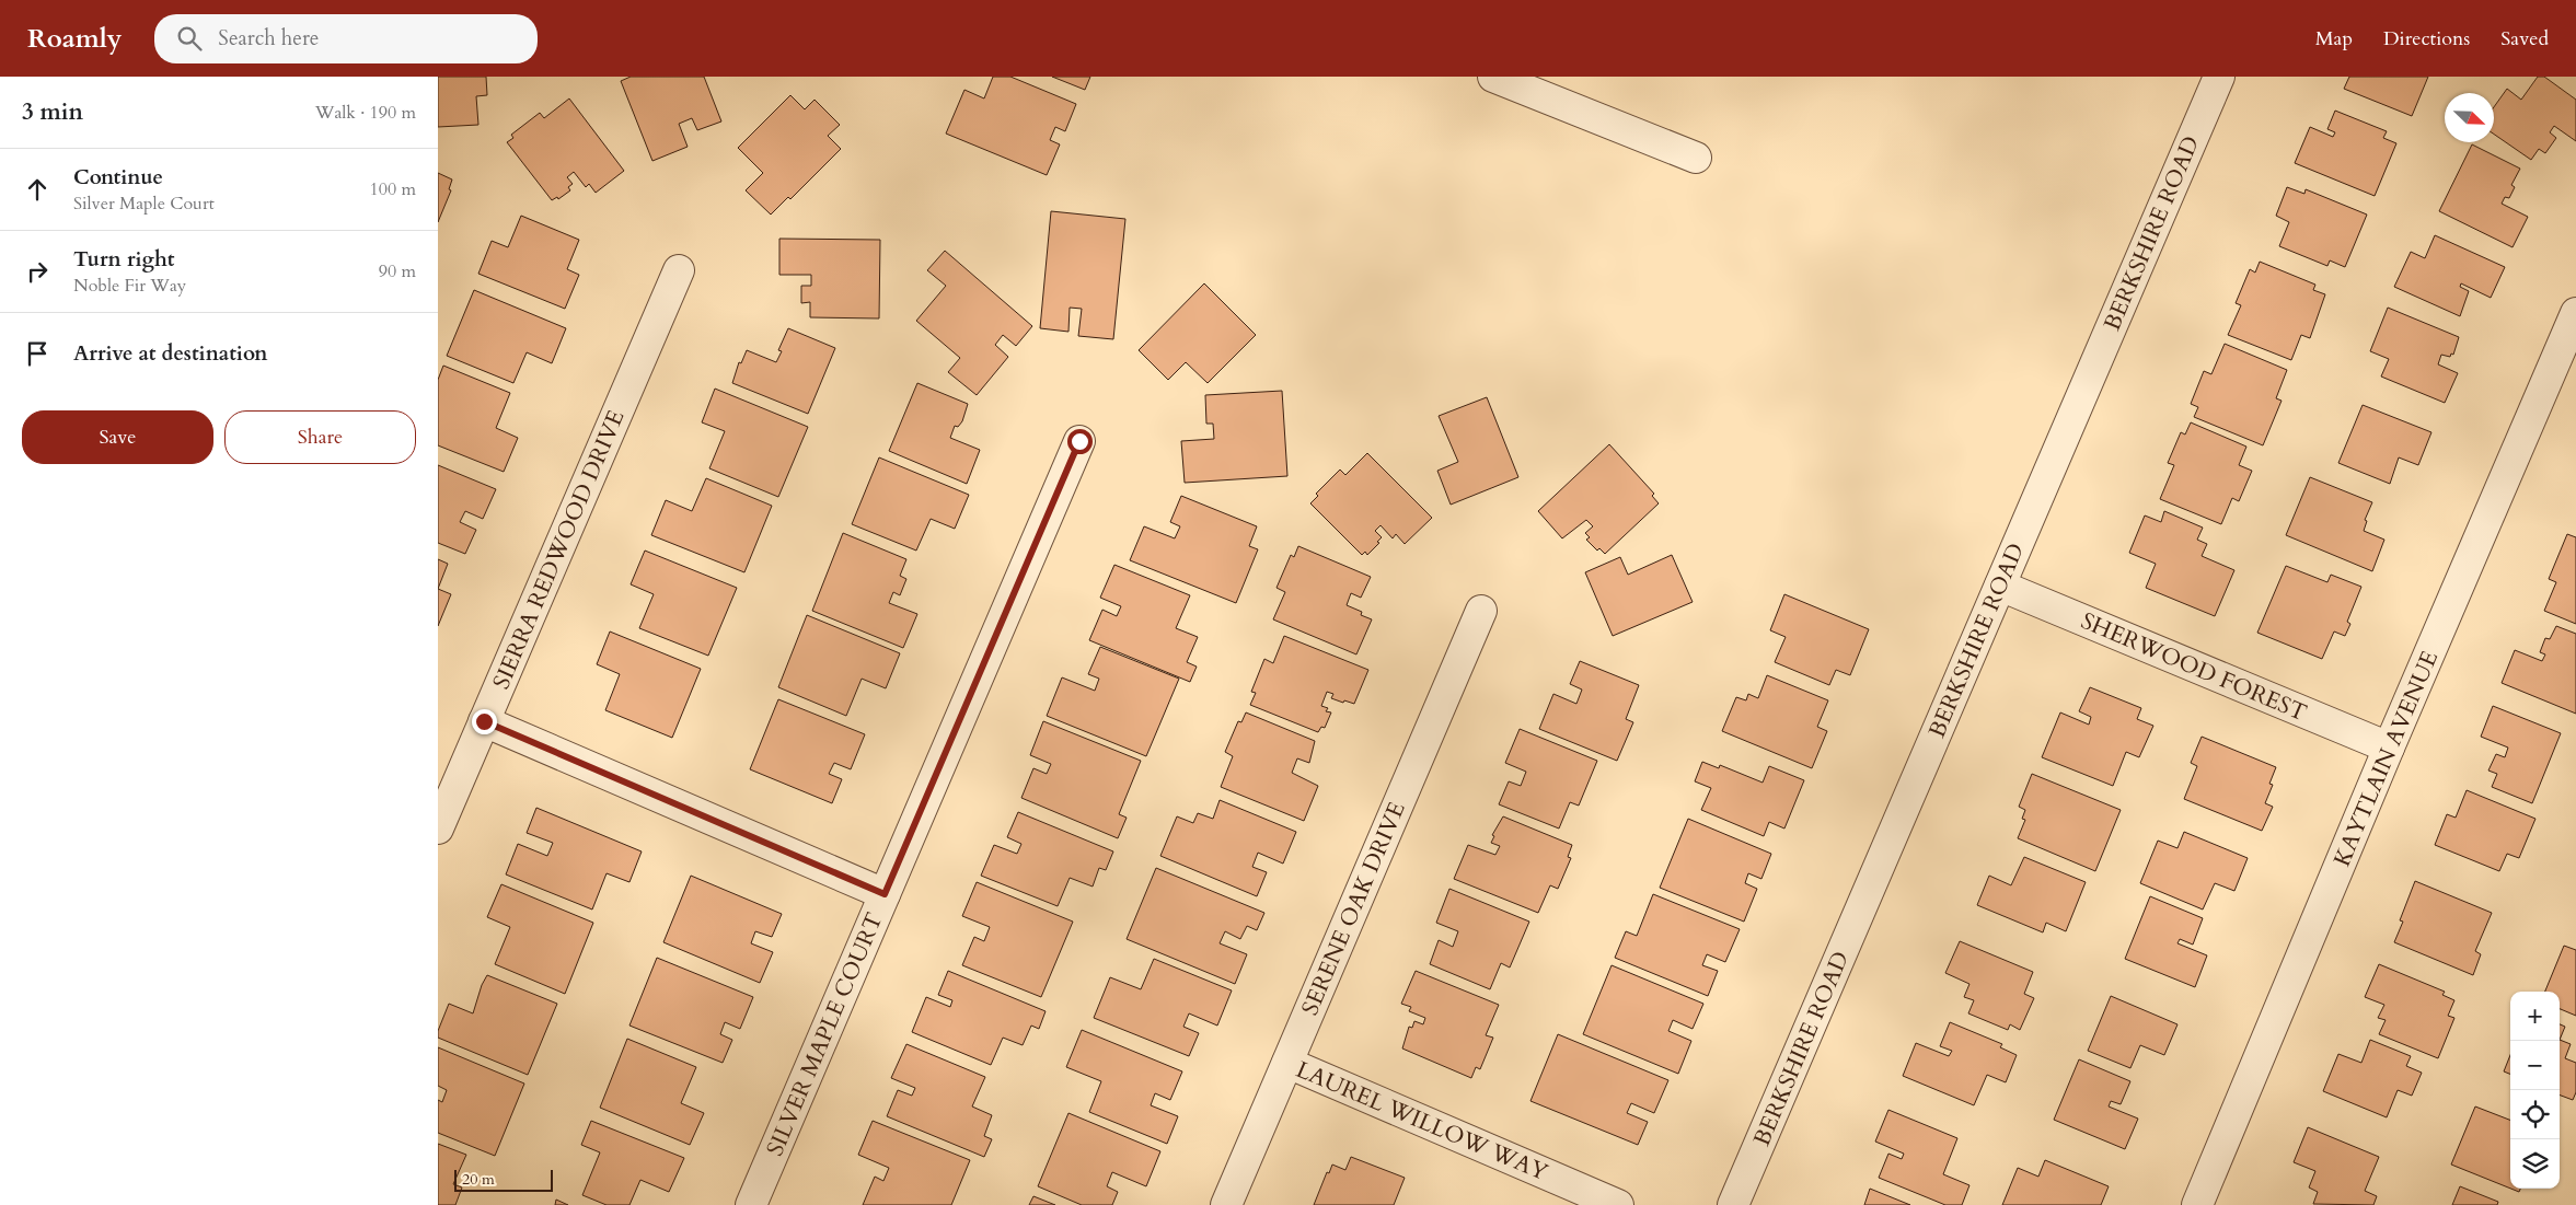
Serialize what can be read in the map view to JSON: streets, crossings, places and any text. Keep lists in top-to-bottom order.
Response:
{
  "streets": {
    "street": [
      "BERKSHIRE ROAD",
      "SIERRA REDWOOD DRIVE",
      "SHERWOOD FOREST",
      "KAYTLAIN AVENUE",
      "SERENE OAK DRIVE",
      "SILVER MAPLE COURT",
      "LAUREL WILLOW WAY"
    ]
  },
  "crossings": [
    ["BERKSHIRE ROAD", "SHERWOOD FOREST"],
    ["SHERWOOD FOREST", "KAYTLAIN AVENUE"],
    ["SERENE OAK DRIVE", "LAUREL WILLOW WAY"]
  ],
  "scale_bar": "20 m",
  "north": "bottom right",
  "page": {
    "header": "Roamly",
    "search": "Search here",
    "nav": ["Map", "Directions", "Saved"],
    "heading": ["3 min", "Walk · 190 m"],
    "list": [
      ["Continue", "Silver Maple Court", "100 m"],
      ["Turn right", "Noble Fir Way", "90 m"],
      "Arrive at destination"
    ],
    "buttons": ["Save", "Share"],
    "map_buttons": ["+", "−"],
    "scale": "20 m"
  }
}
